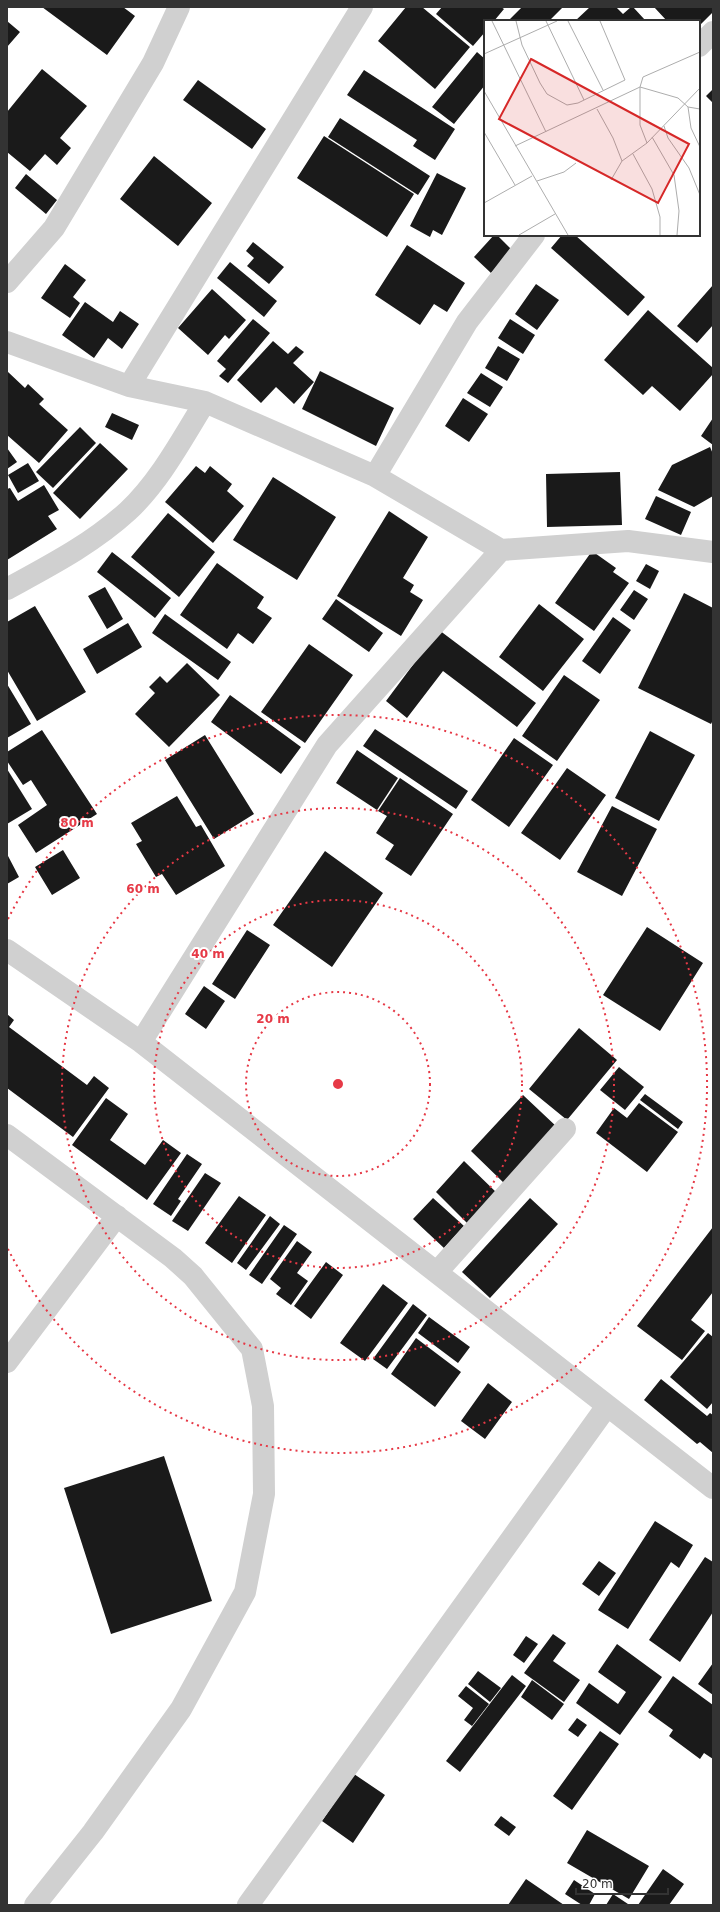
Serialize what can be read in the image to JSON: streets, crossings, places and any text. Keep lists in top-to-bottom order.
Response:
{
  "scale_bar": "20 m",
  "rings": [
    "80 m",
    "60 m",
    "40 m",
    "20 m"
  ]
}
